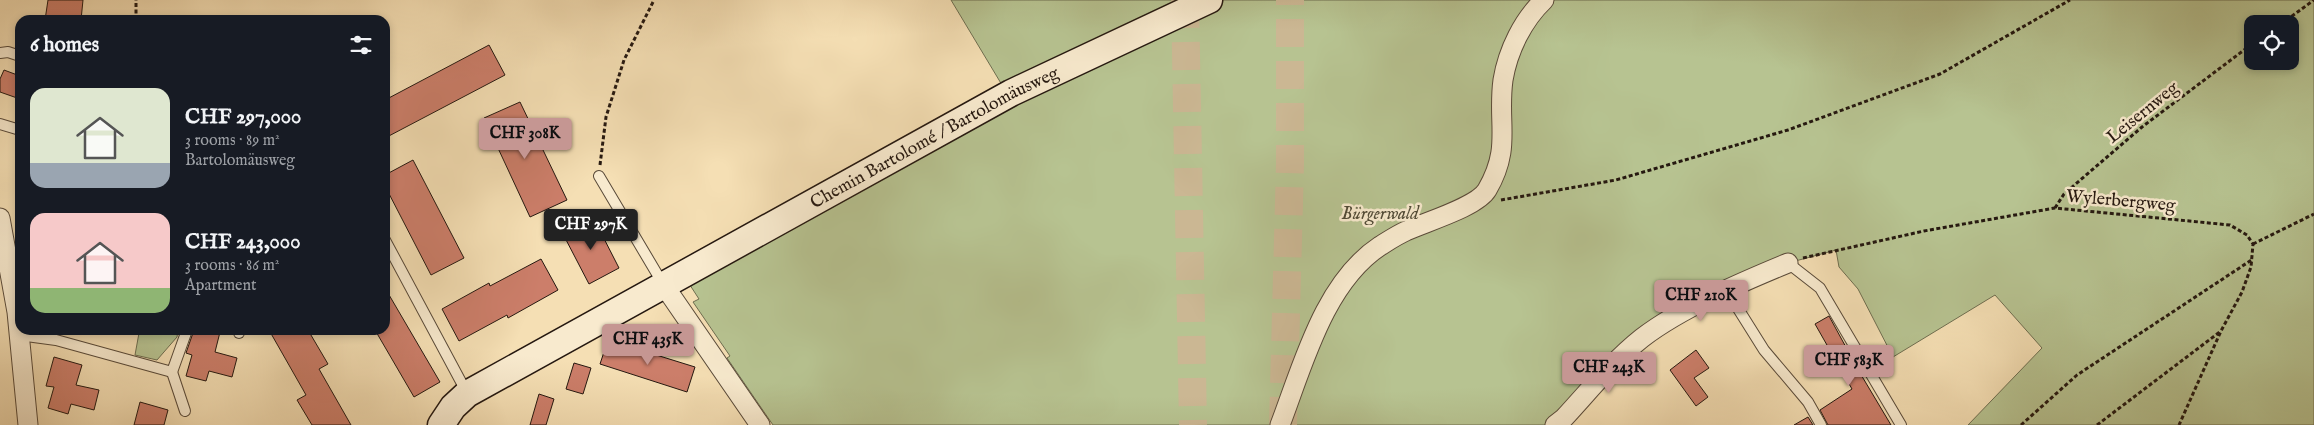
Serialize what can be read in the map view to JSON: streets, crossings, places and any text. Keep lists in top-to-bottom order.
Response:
{
  "streets": {
    "street": ["Chemin Bartolomé / Bartolomäusweg"],
    "path": ["Leisernweg", "Wylerbergweg"]
  },
  "crossings": [
    ["Leisernweg", "Wylerbergweg"]
  ],
  "parks": ["Bürgerwald"],
  "page": {
    "heading": "6 homes",
    "list": [
      {
        "name": "CHF 297,000",
        "note": "3 rooms · 89 m² · Bartolomäusweg"
      },
      {
        "name": "CHF 243,000",
        "note": "3 rooms · 86 m² · Apartment"
      }
    ],
    "price": [
      "CHF 308K",
      "CHF 297K",
      "CHF 210K",
      "CHF 435K",
      "CHF 583K",
      "CHF 243K"
    ]
  }
}
